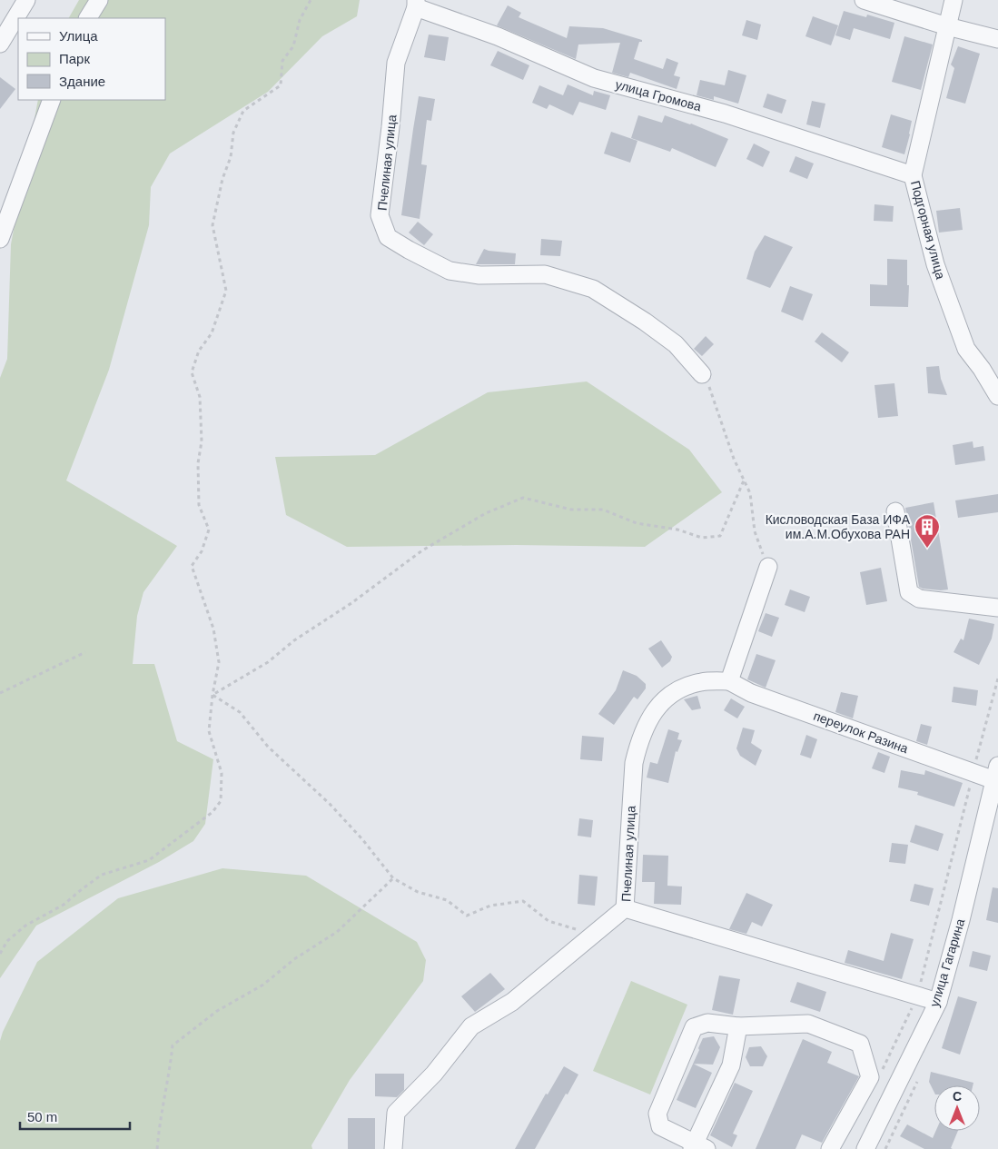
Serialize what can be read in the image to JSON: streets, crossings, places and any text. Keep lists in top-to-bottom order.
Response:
{
  "streets": {
    "street": [
      "улица Громова",
      "Пчелиная улица",
      "Подгорная улица",
      "переулок Разина",
      "улица Гагарина"
    ]
  },
  "crossings": [
    ["улица Громова", "Пчелиная улица"],
    ["улица Громова", "Подгорная улица"],
    ["Пчелиная улица", "переулок Разина"],
    ["Пчелиная улица", "улица Гагарина"],
    ["переулок Разина", "улица Гагарина"]
  ],
  "places": {
    "building": ["Кисловодская База ИФА им.А.М.Обухова РАН"]
  },
  "legend": ["Улица", "Парк", "Здание"],
  "scale_bar": "50 m",
  "north": "top"
}
